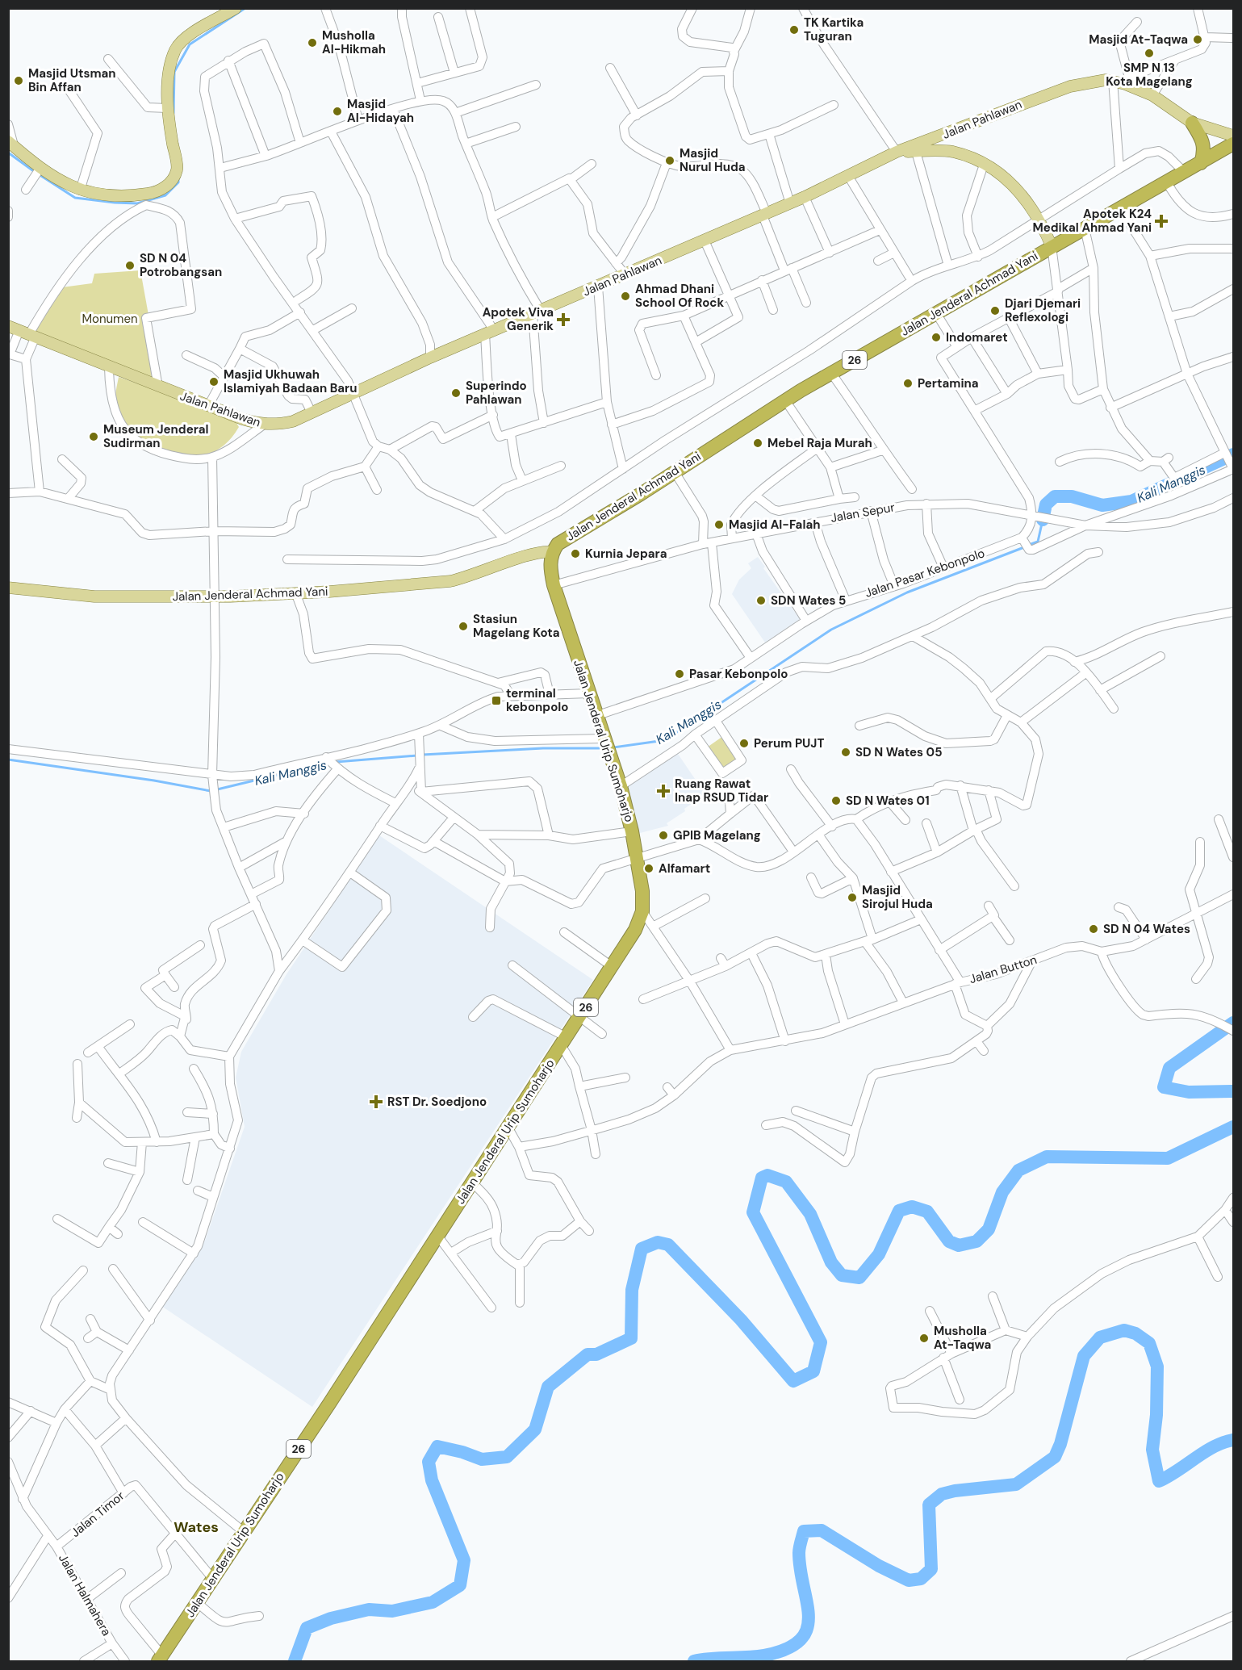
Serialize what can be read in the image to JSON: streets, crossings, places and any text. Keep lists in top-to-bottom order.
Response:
{
  "streets": {
    "highway": ["Jalan Jenderal Achmad Yani", "26", "Jalan Jenderal Urip Sumoharjo"],
    "main road": ["Jalan Pahlawan"],
    "street": [
      "Jalan Sepur",
      "Jalan Pasar Kebonpolo",
      "Jalan Button",
      "Jalan Timor",
      "Jalan Halmahera"
    ]
  },
  "crossings": [
    ["Jalan Jenderal Achmad Yani", "26"],
    ["Jalan Jenderal Achmad Yani", "Jalan Jenderal Urip Sumoharjo"],
    ["Jalan Sepur", "Jalan Pasar Kebonpolo"],
    ["Jalan Sepur", "Jalan Jenderal Urip Sumoharjo"],
    ["Jalan Pasar Kebonpolo", "Jalan Jenderal Urip Sumoharjo"],
    ["Jalan Jenderal Urip Sumoharjo", "Jalan Timor"],
    ["Jalan Timor", "Jalan Halmahera"]
  ],
  "districts": ["Wates"],
  "water": ["Kali Manggis"],
  "parks": ["Monumen"],
  "places": {
    "other": [
      "TK Kartika Tuguran",
      "Masjid At-Taqwa",
      "Musholla Al-Hikmah",
      "SMP N 13 Kota Magelang",
      "Masjid Utsman Bin Affan",
      "Masjid Al-Hidayah",
      "Masjid Nurul Huda",
      "SD N 04 Potrobangsan",
      "Ahmad Dhani School Of Rock",
      "Djari Djemari Reflexologi",
      "Indomaret",
      "Masjid Ukhuwah Islamiyah Badaan Baru",
      "Pertamina",
      "Superindo Pahlawan",
      "Museum Jenderal Sudirman",
      "Mebel Raja Murah",
      "Masjid Al-Falah",
      "Kurnia Jepara",
      "SDN Wates 5",
      "Stasiun Magelang Kota",
      "Pasar Kebonpolo",
      "Perum PUJT",
      "SD N Wates 05",
      "SD N Wates 01",
      "GPIB Magelang",
      "Alfamart",
      "Masjid Sirojul Huda",
      "SD N 04 Wates",
      "Musholla At-Taqwa"
    ],
    "health": [
      "Apotek K24 Medikal Ahmad Yani",
      "Apotek Viva Generik",
      "Ruang Rawat Inap RSUD Tidar",
      "RST Dr. Soedjono"
    ],
    "transit": ["terminal kebonpolo"]
  }
}
